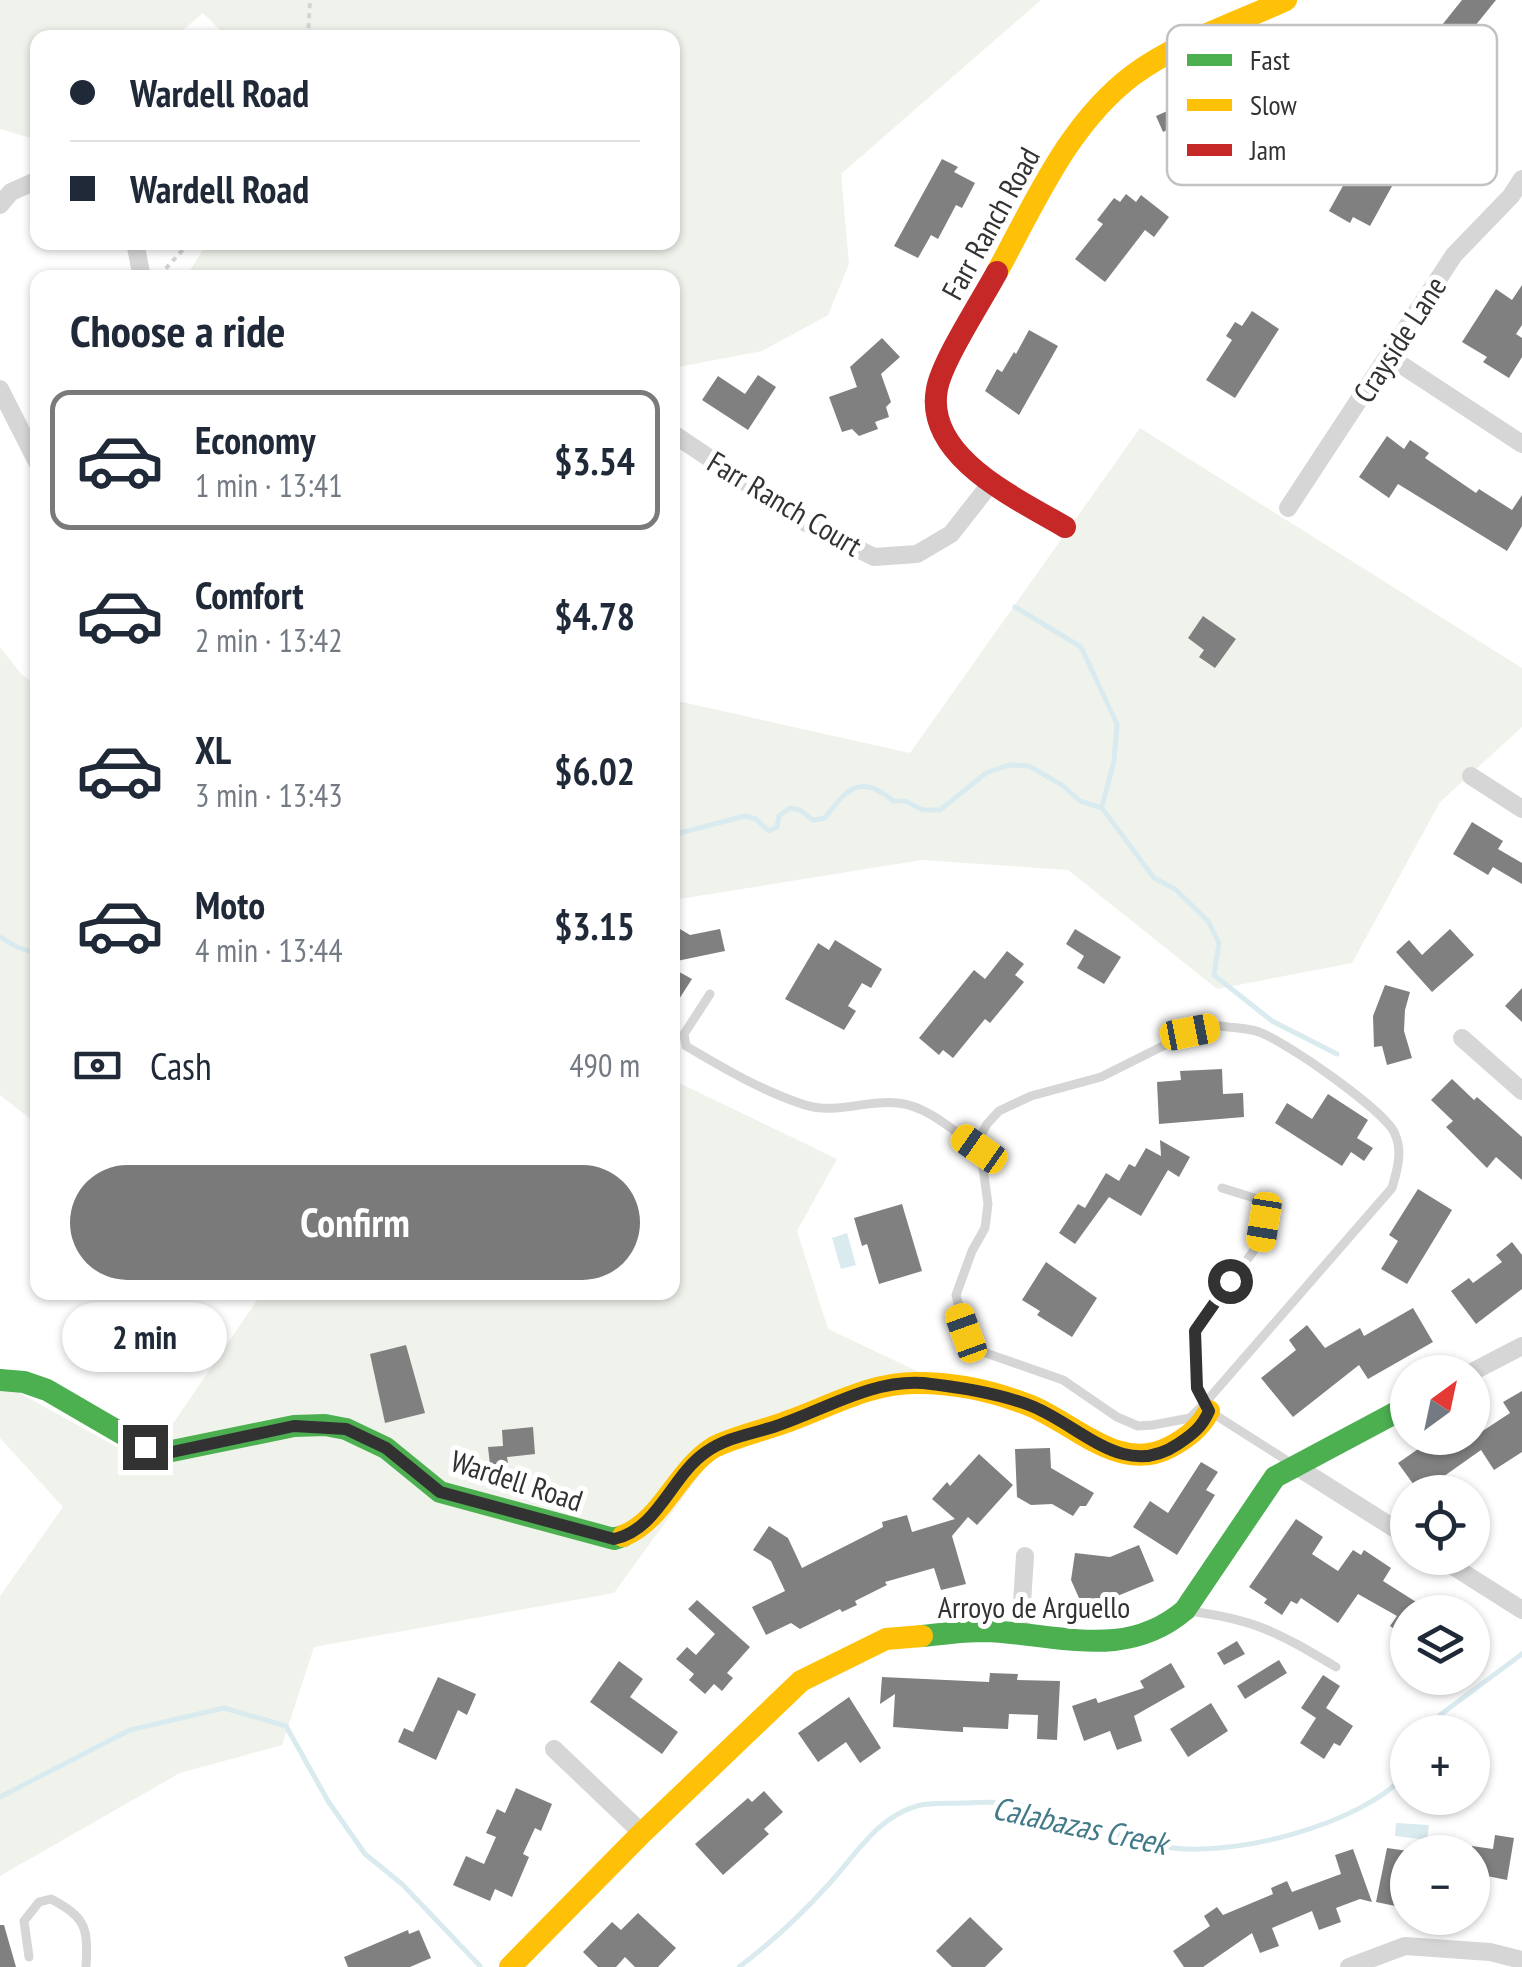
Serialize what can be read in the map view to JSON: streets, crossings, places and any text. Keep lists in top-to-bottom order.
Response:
{
  "streets": {
    "street": [
      "Farr Ranch Road",
      "Crayside Lane",
      "Farr Ranch Court",
      "Wardell Road",
      "Arroyo de Arguello"
    ]
  },
  "crossings": [
    ["Farr Ranch Road", "Farr Ranch Court"]
  ],
  "water": ["Calabazas Creek"],
  "legend": ["Fast", "Slow", "Jam"],
  "north": "top right",
  "page": {
    "banner": ["Wardell Road", "Wardell Road"],
    "heading": "Choose a ride",
    "list": [
      {
        "name": "Economy",
        "note": "1 min · 13:41",
        "value": "$3.54"
      },
      {
        "name": "Comfort",
        "note": "2 min · 13:42",
        "value": "$4.78"
      },
      {
        "name": "XL",
        "note": "3 min · 13:43",
        "value": "$6.02"
      },
      {
        "name": "Moto",
        "note": "4 min · 13:44",
        "value": "$3.15"
      }
    ],
    "pay": ["Cash", "490 m"],
    "buttons": "Confirm",
    "bubble": "2 min",
    "map_buttons": ["+", "−"]
  }
}
